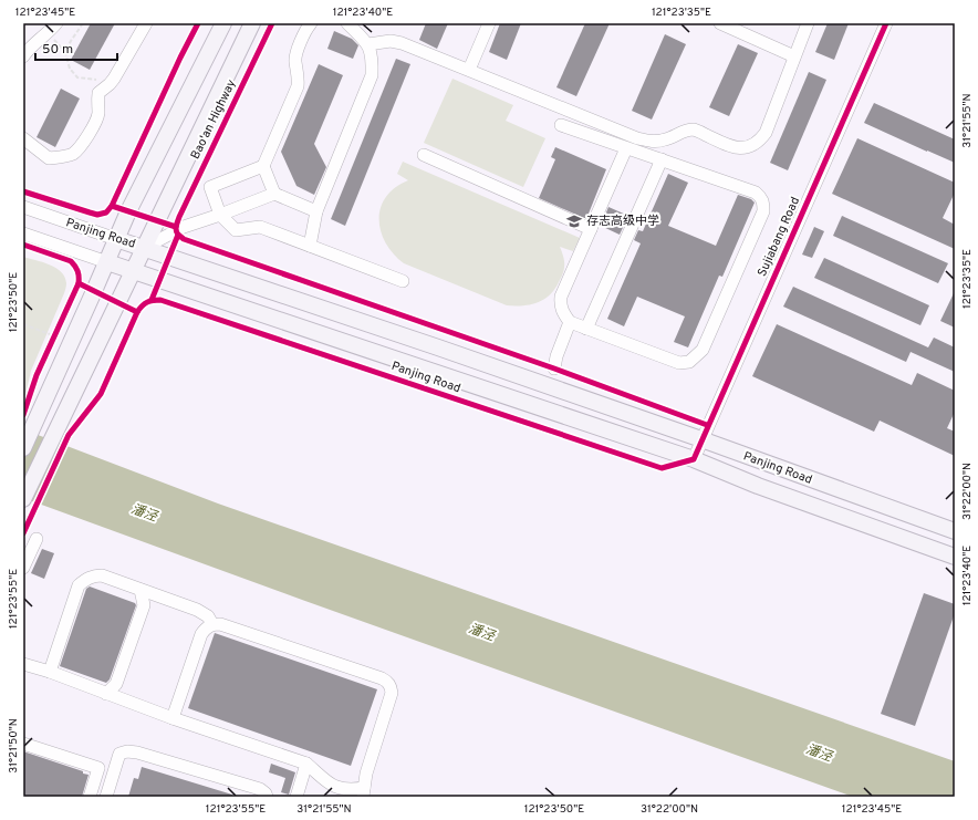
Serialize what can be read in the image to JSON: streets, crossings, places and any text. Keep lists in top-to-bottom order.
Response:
{
  "streets": {
    "main road": ["Bao'an Highway", "Panjing Road"],
    "street": ["Sujiabang Road"]
  },
  "crossings": [
    ["Bao'an Highway", "Panjing Road"],
    ["Panjing Road", "Sujiabang Road"]
  ],
  "water": ["潘泾"],
  "places": {
    "school or university": ["存志高级中学"]
  },
  "scale_bar": "50 m",
  "coordinates": [
    "121°23'45\"E",
    "121°23'40\"E",
    "121°23'35\"E",
    "31°21'55\"N",
    "121°23'50\"E",
    "31°22'00\"N",
    "121°23'55\"E",
    "31°21'50\"N"
  ]
}
